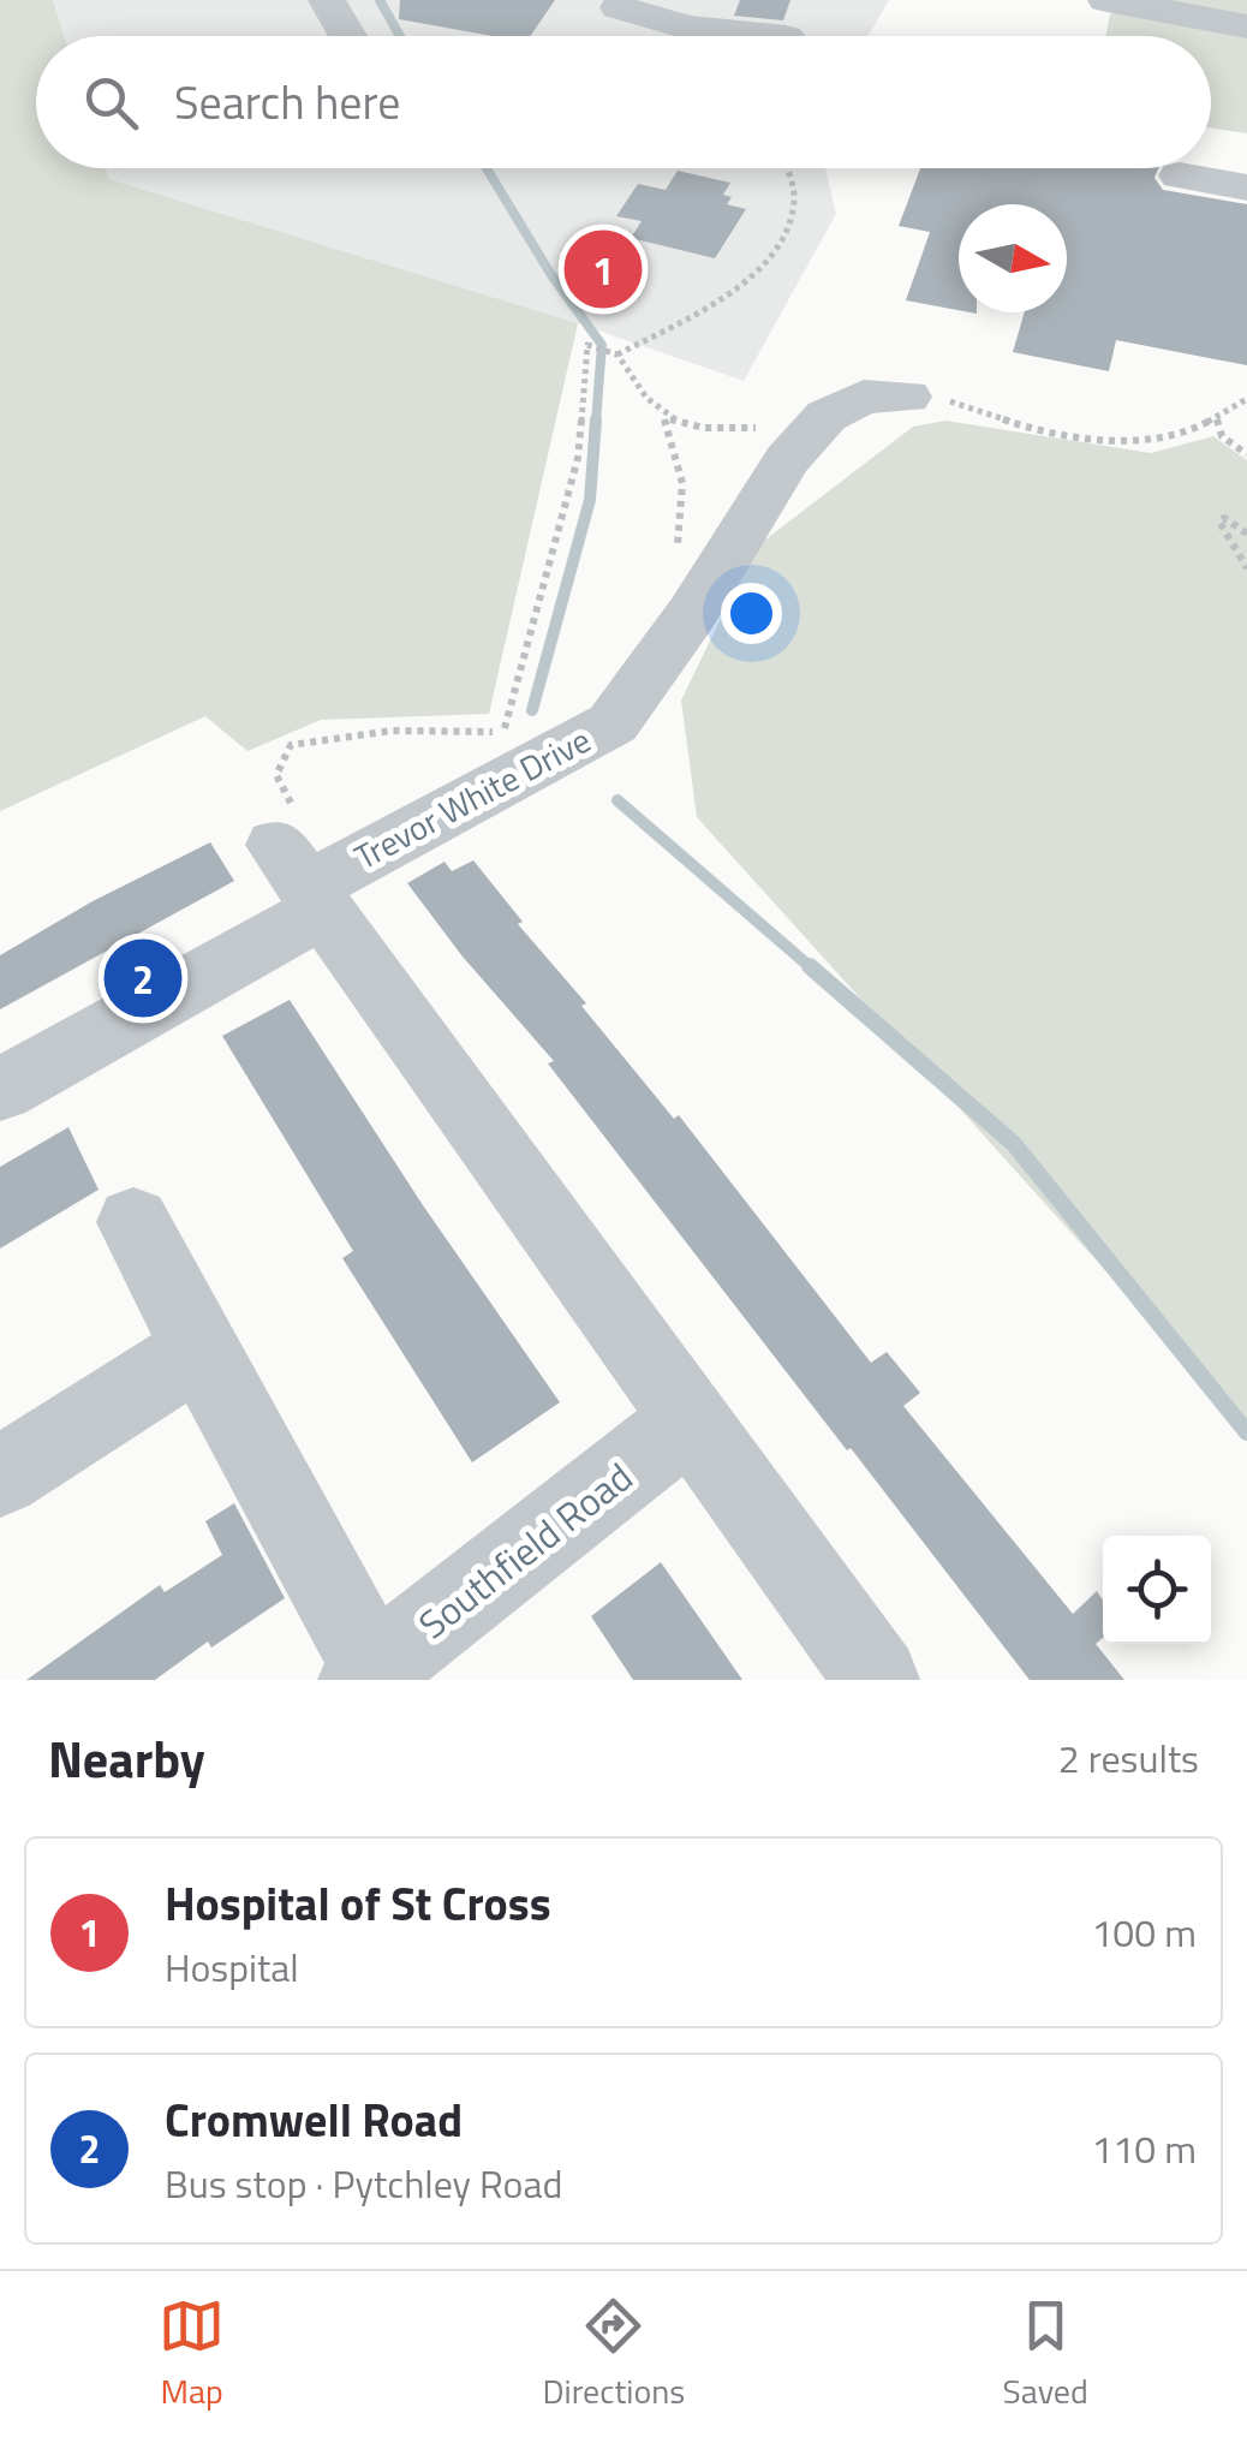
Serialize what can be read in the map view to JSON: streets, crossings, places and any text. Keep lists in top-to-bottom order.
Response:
{
  "streets": {
    "street": ["Trevor White Drive", "Southfield Road"]
  },
  "north": "right",
  "page": {
    "search": "Search here",
    "pins": ["1", "2"],
    "heading": ["Nearby", "2 results"],
    "list": [
      {
        "mark": "1",
        "name": "Hospital of St Cross",
        "note": "Hospital",
        "value": "100 m"
      },
      {
        "mark": "2",
        "name": "Cromwell Road",
        "note": "Bus stop · Pytchley Road",
        "value": "110 m"
      }
    ],
    "nav": ["Map", "Directions", "Saved"]
  }
}
